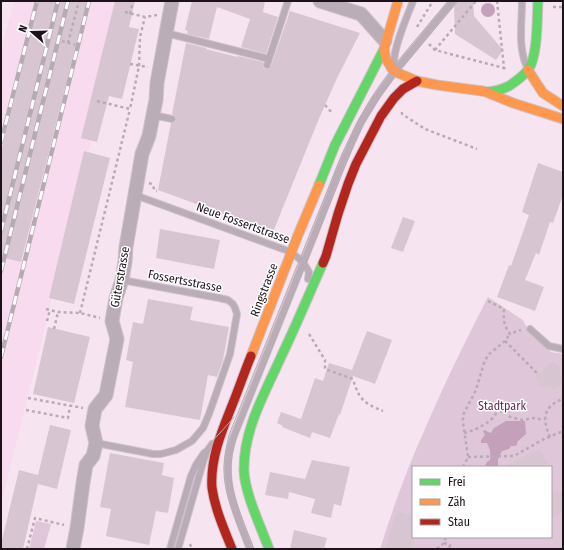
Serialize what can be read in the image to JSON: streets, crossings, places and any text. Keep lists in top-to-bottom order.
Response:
{
  "streets": {
    "main road": ["Ringstrasse"],
    "street": ["Güterstrasse"],
    "lane": ["Neue Fossertstrasse", "Fossertsstrasse"]
  },
  "crossings": [
    ["Neue Fossertstrasse", "Güterstrasse"],
    ["Neue Fossertstrasse", "Ringstrasse"],
    ["Güterstrasse", "Fossertsstrasse"]
  ],
  "parks": ["Stadtpark"],
  "legend": ["Frei", "Zäh", "Stau"],
  "north": "left"
}
